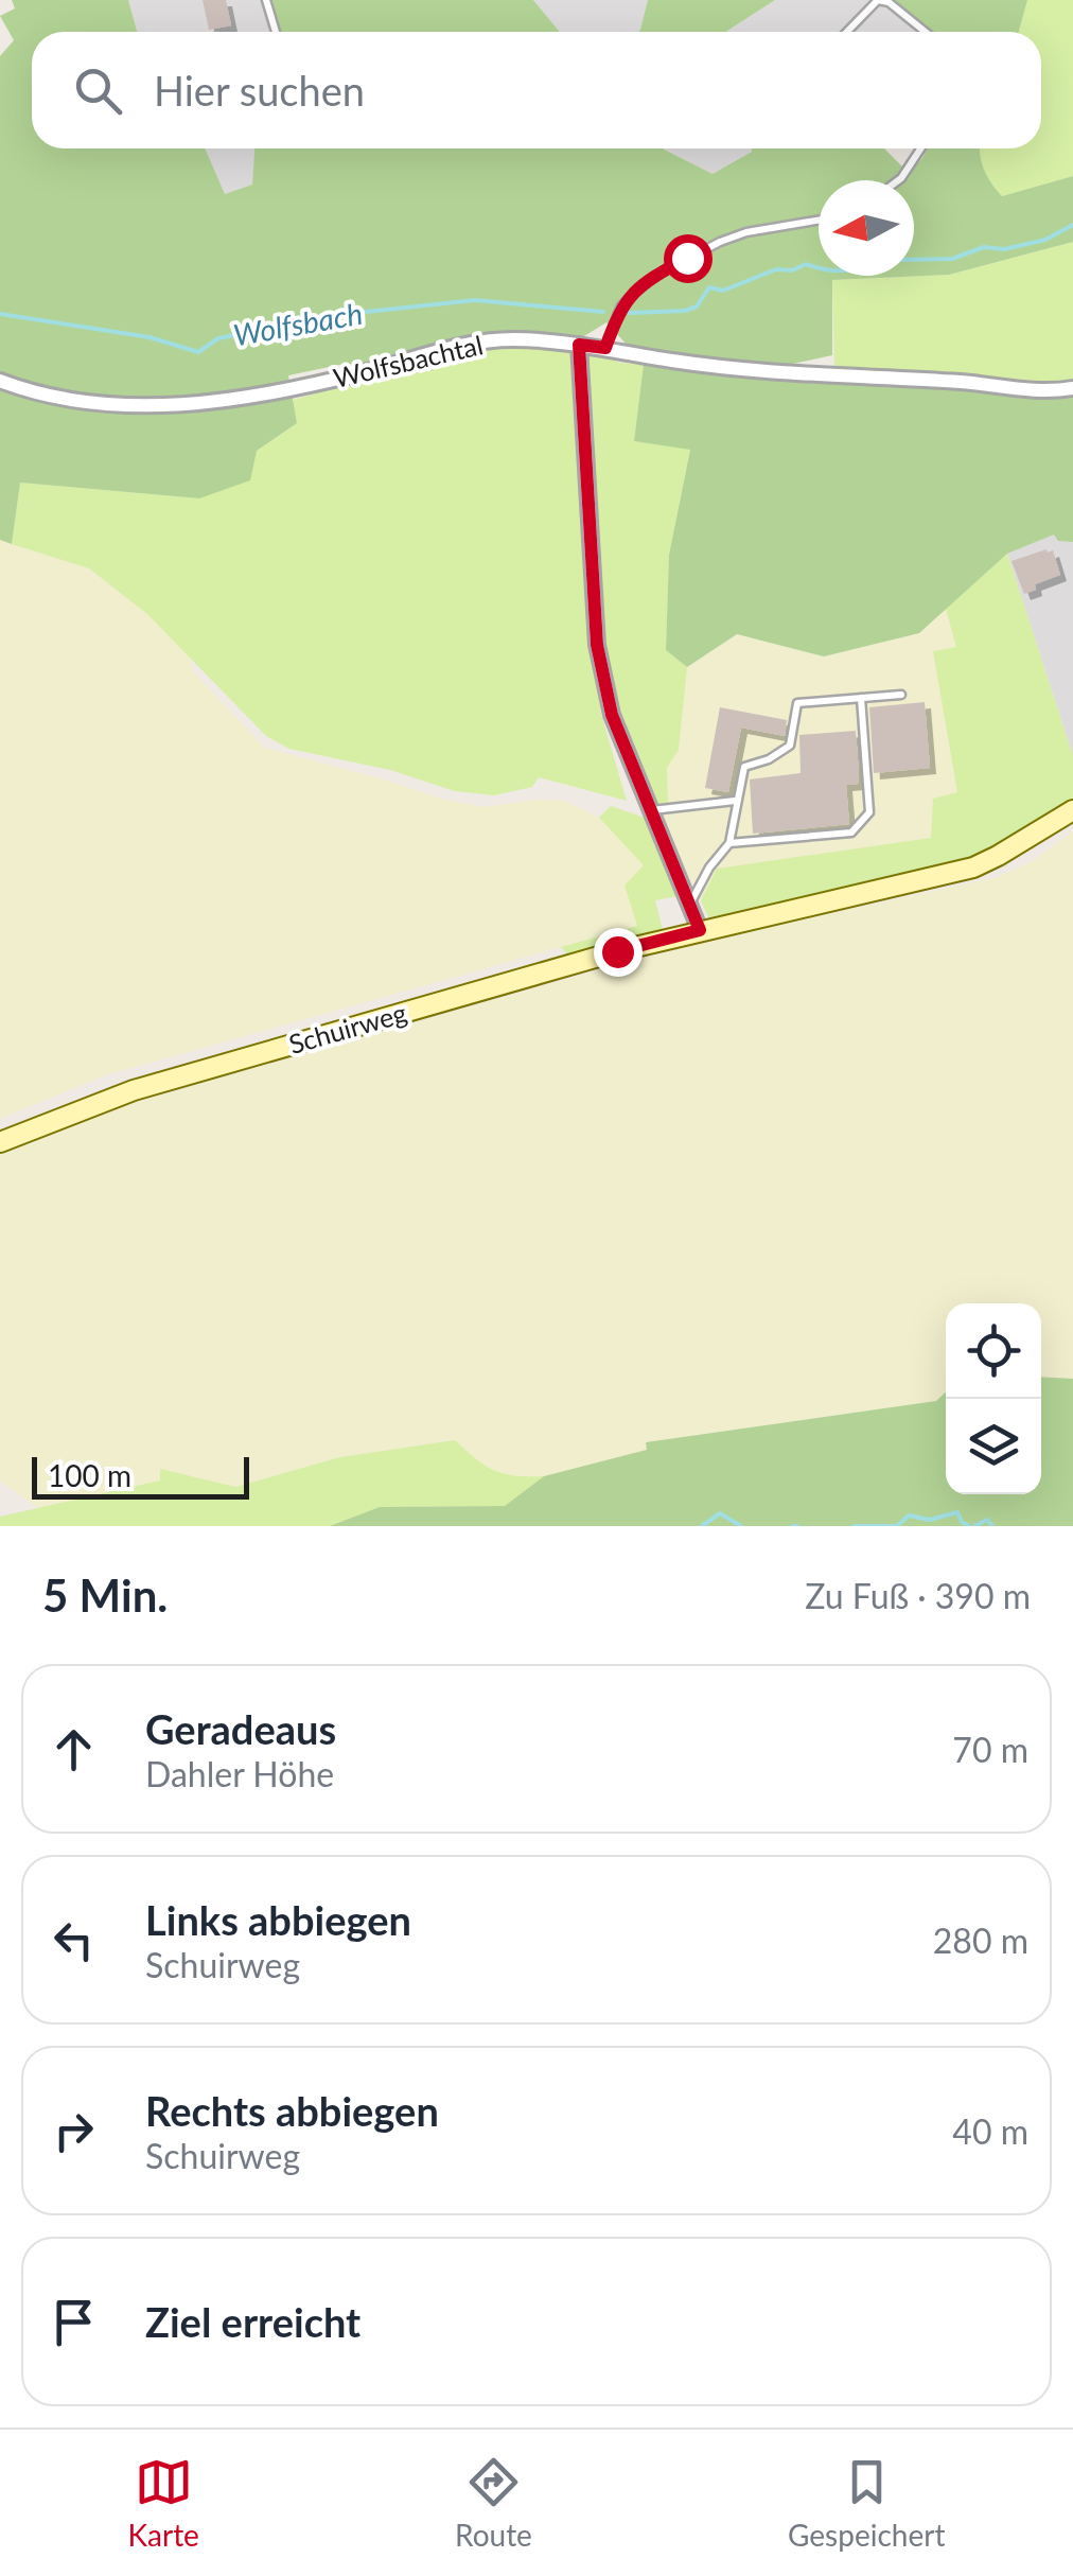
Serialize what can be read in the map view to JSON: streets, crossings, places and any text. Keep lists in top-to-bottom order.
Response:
{
  "streets": {
    "main road": ["Schuirweg"],
    "street": ["Wolfsbachtal"]
  },
  "water": ["Wolfsbach"],
  "scale_bar": "100 m",
  "north": "left",
  "page": {
    "search": "Hier suchen",
    "scale": "100 m",
    "heading": ["5 Min.", "Zu Fuß · 390 m"],
    "list": [
      ["Geradeaus", "Dahler Höhe", "70 m"],
      ["Links abbiegen", "Schuirweg", "280 m"],
      ["Rechts abbiegen", "Schuirweg", "40 m"],
      "Ziel erreicht"
    ],
    "nav": ["Karte", "Route", "Gespeichert"]
  }
}
